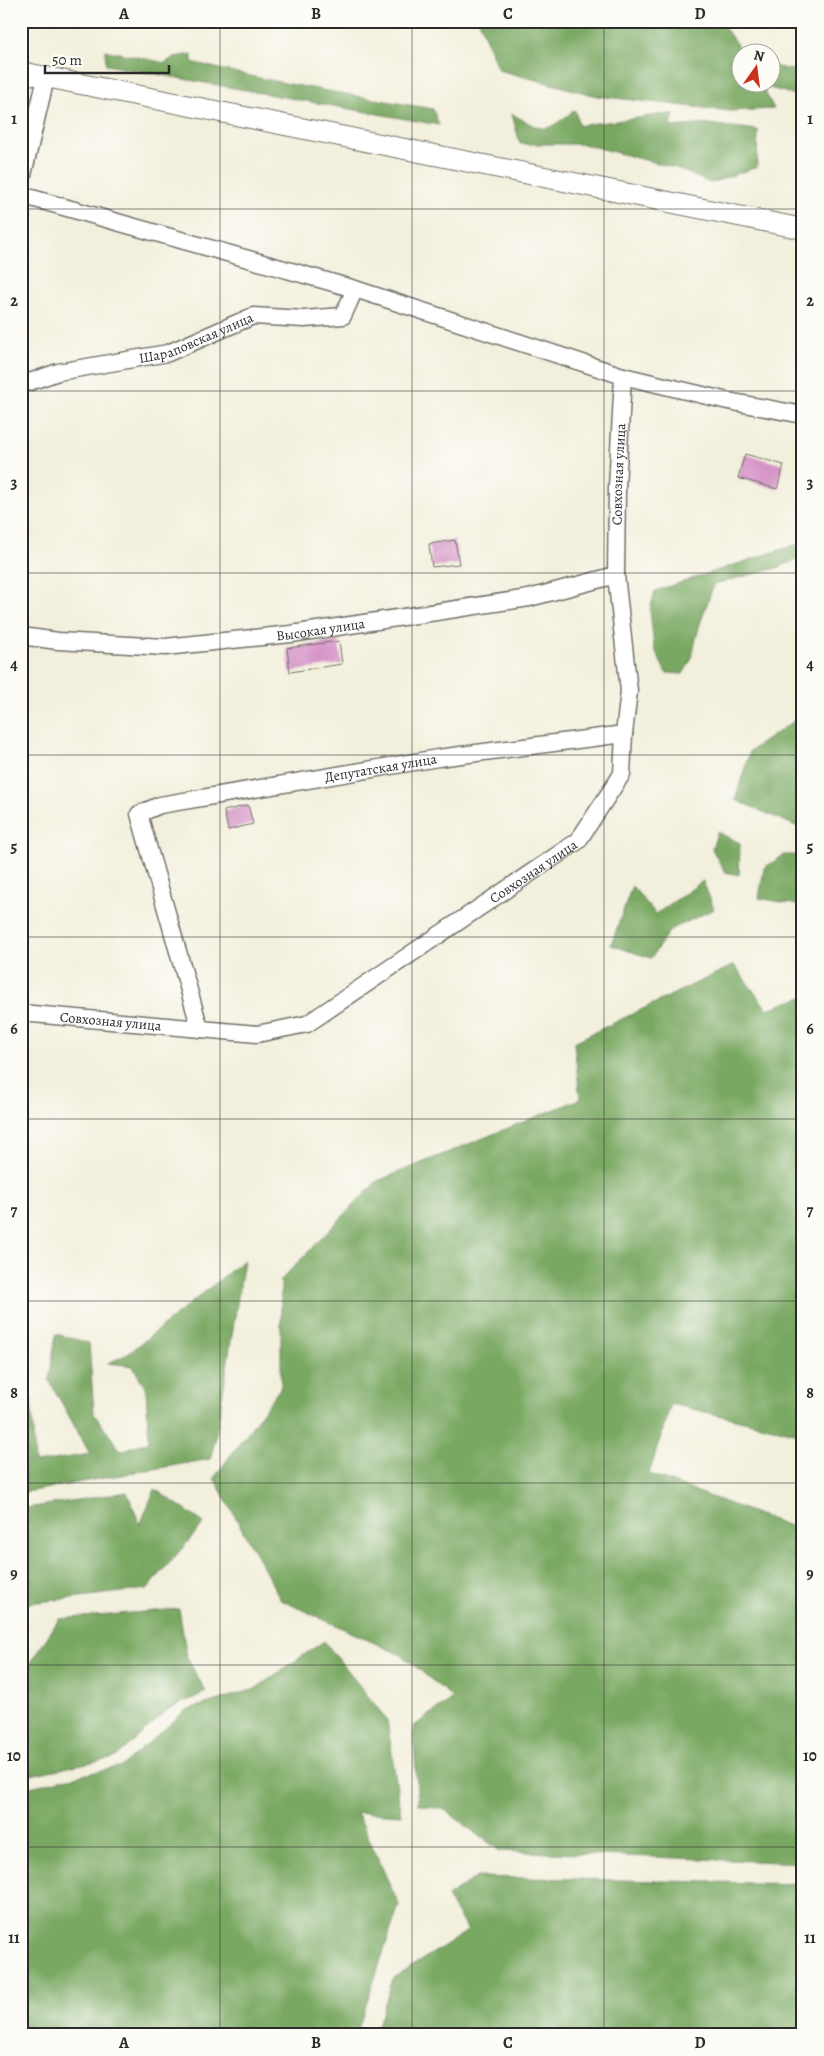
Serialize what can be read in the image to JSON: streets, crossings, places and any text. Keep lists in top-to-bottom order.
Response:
{
  "streets": {
    "street": [
      "Шараповская улица",
      "Совхозная улица",
      "Высокая улица",
      "Депутатская улица"
    ]
  },
  "crossings": [
    ["Совхозная улица", "Высокая улица"],
    ["Совхозная улица", "Депутатская улица"]
  ],
  "scale_bar": "50 m",
  "north": "top",
  "grid": {
    "columns": [
      "A",
      "B",
      "C",
      "D"
    ],
    "rows": [
      "1",
      "2",
      "3",
      "4",
      "5",
      "6",
      "7",
      "8",
      "9",
      "10",
      "11"
    ]
  }
}
